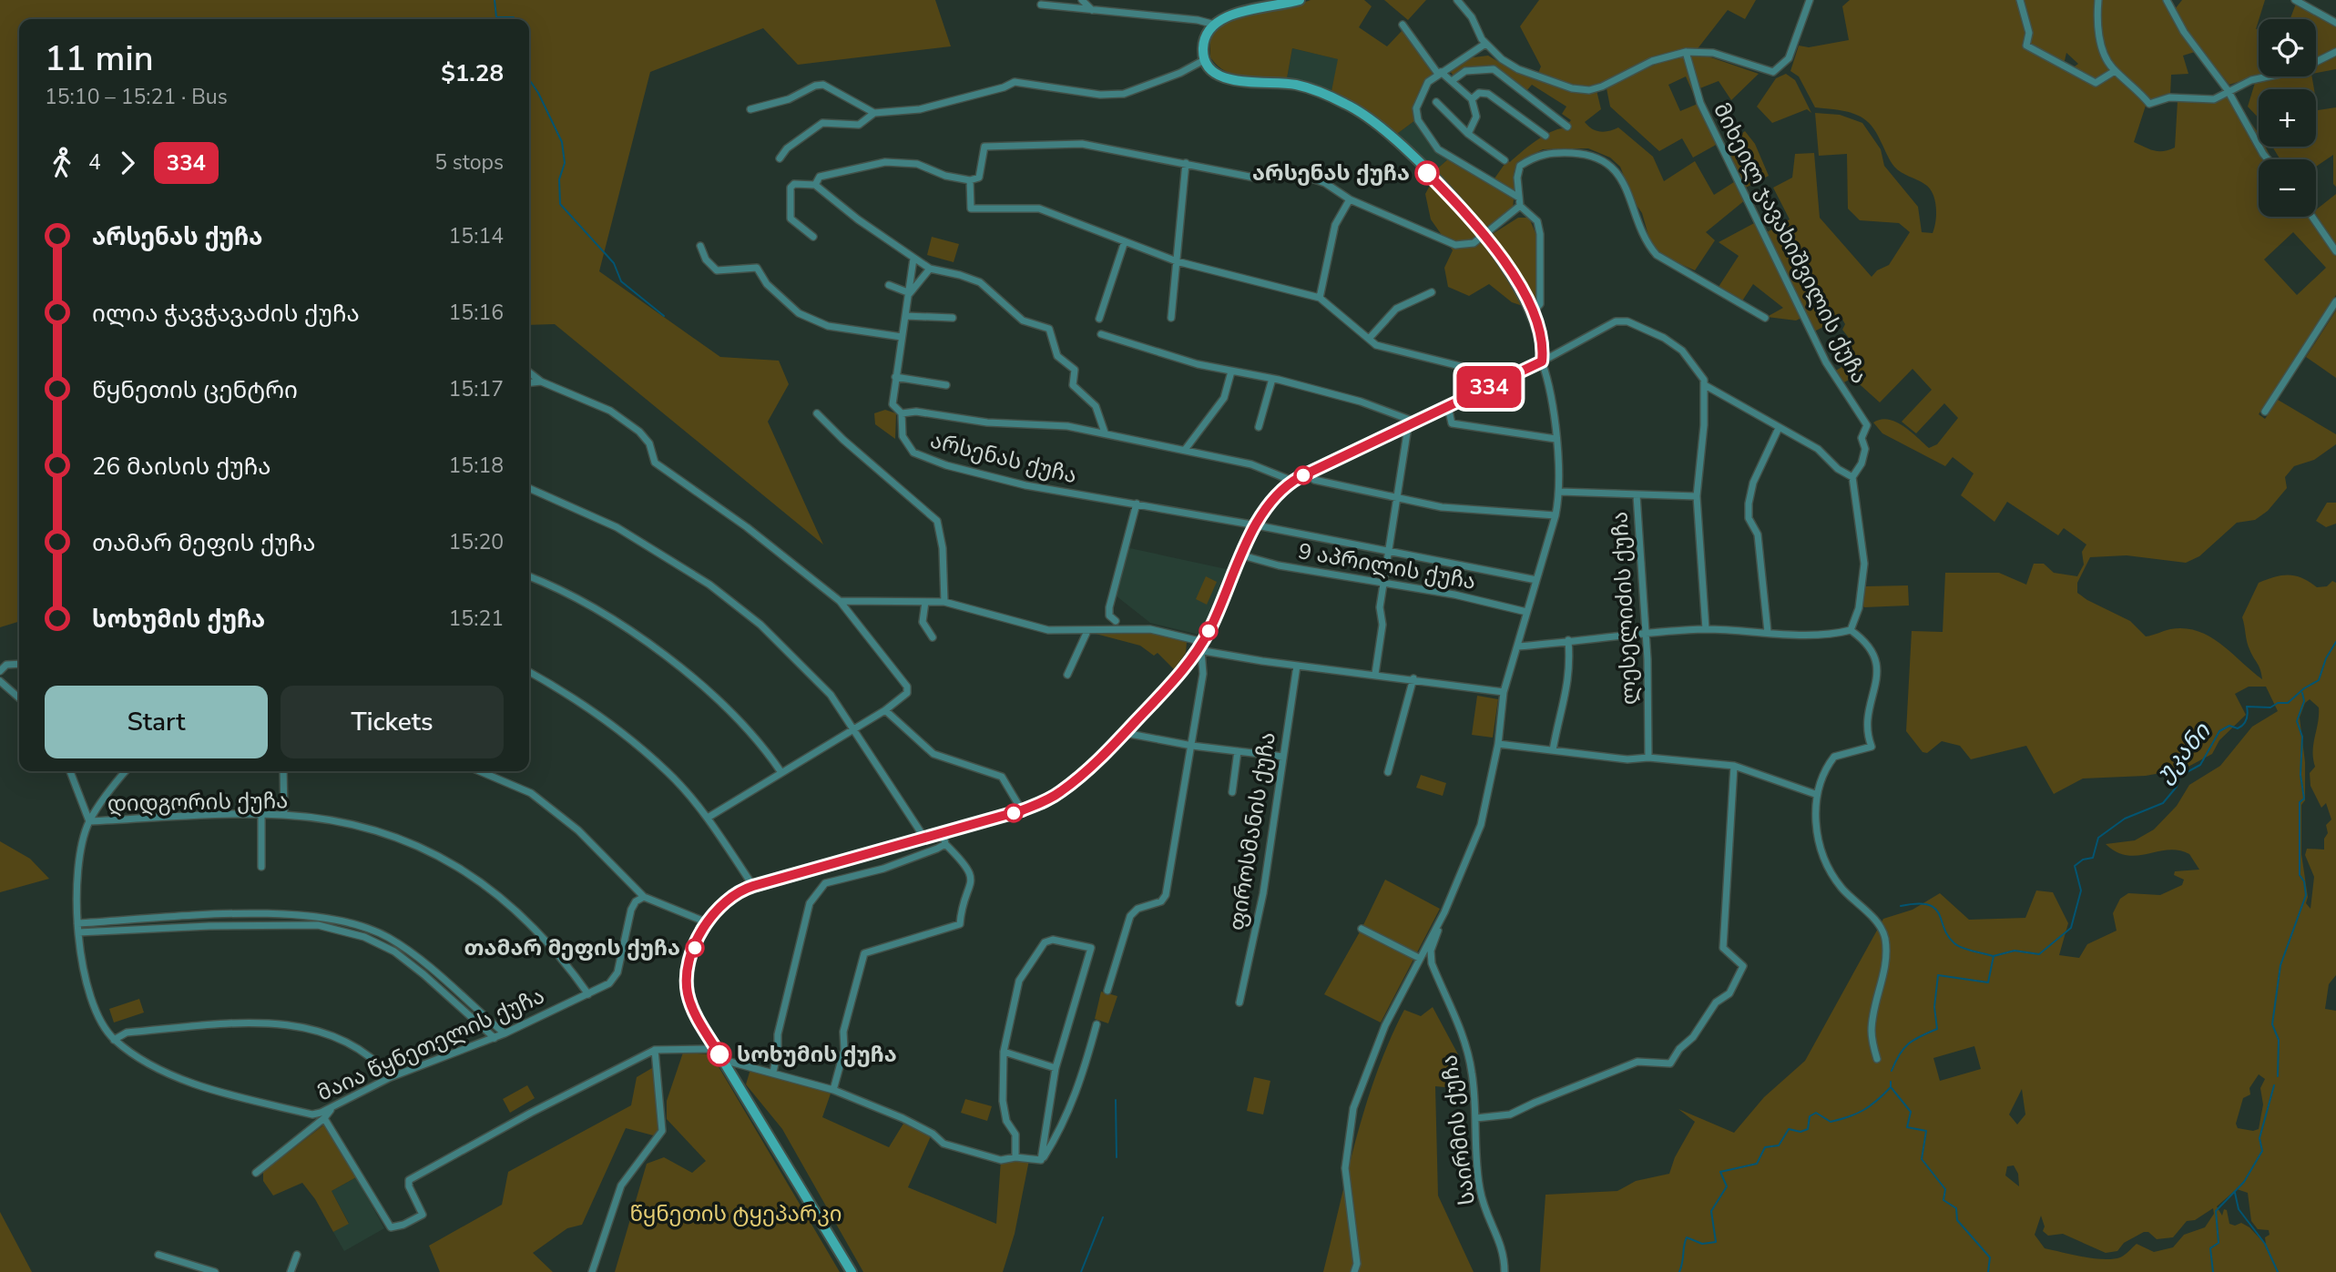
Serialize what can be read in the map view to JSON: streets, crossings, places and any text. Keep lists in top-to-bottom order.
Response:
{
  "streets": {
    "street": [
      "მიხეილ ჯავახიშვილის ქუჩა",
      "არსენას ქუჩა",
      "9 აპრილის ქუჩა",
      "ლესელიძის ქუჩა",
      "დიდგორის ქუჩა",
      "ფიროსმანის ქუჩა",
      "მაია წყნეთელის ქუჩა",
      "საირმის ქუჩა"
    ]
  },
  "crossings": [
    ["დიდგორის ქუჩა", "მაია წყნეთელის ქუჩა"]
  ],
  "water": ["უკანი"],
  "parks": ["წყნეთის ტყეპარკი"],
  "places": ["არსენას ქუჩა", "თამარ მეფის ქუჩა", "სოხუმის ქუჩა"],
  "lines": ["bus line 334"],
  "page": {
    "on_map": "334",
    "map_buttons": ["+", "−"],
    "heading": ["11 min", "15:10 – 15:21 · Bus", "$1.28"],
    "legs": ["4", "334", "5 stops"],
    "list": [
      {
        "name": "არსენას ქუჩა",
        "value": "15:14"
      },
      {
        "name": "ილია ჭავჭავაძის ქუჩა",
        "value": "15:16"
      },
      {
        "name": "წყნეთის ცენტრი",
        "value": "15:17"
      },
      {
        "name": "26 მაისის ქუჩა",
        "value": "15:18"
      },
      {
        "name": "თამარ მეფის ქუჩა",
        "value": "15:20"
      },
      {
        "name": "სოხუმის ქუჩა",
        "value": "15:21"
      }
    ],
    "buttons": ["Start", "Tickets"]
  }
}
